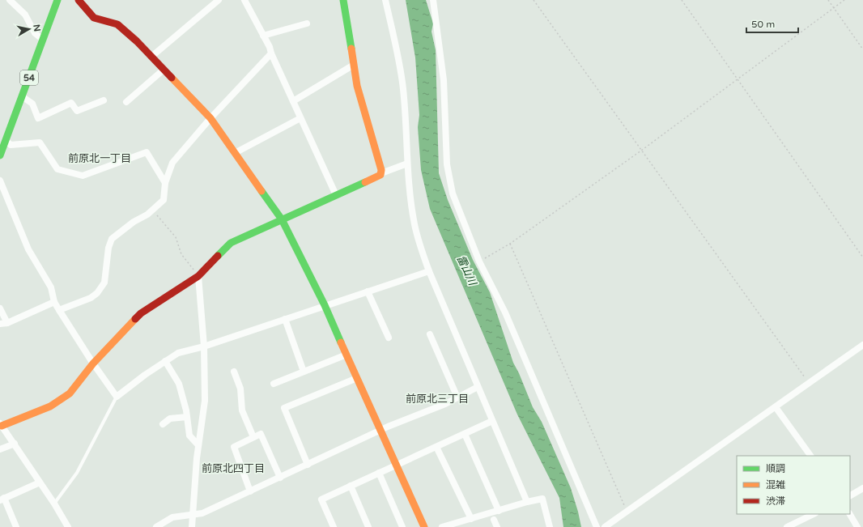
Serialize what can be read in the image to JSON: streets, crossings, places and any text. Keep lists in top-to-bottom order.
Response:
{
  "streets": {
    "street": ["54"]
  },
  "districts": ["前原北一丁目", "前原北三丁目", "前原北四丁目"],
  "water": ["雷山川"],
  "legend": ["順調", "混雑", "渋滞"],
  "scale_bar": "50 m",
  "north": "right"
}
